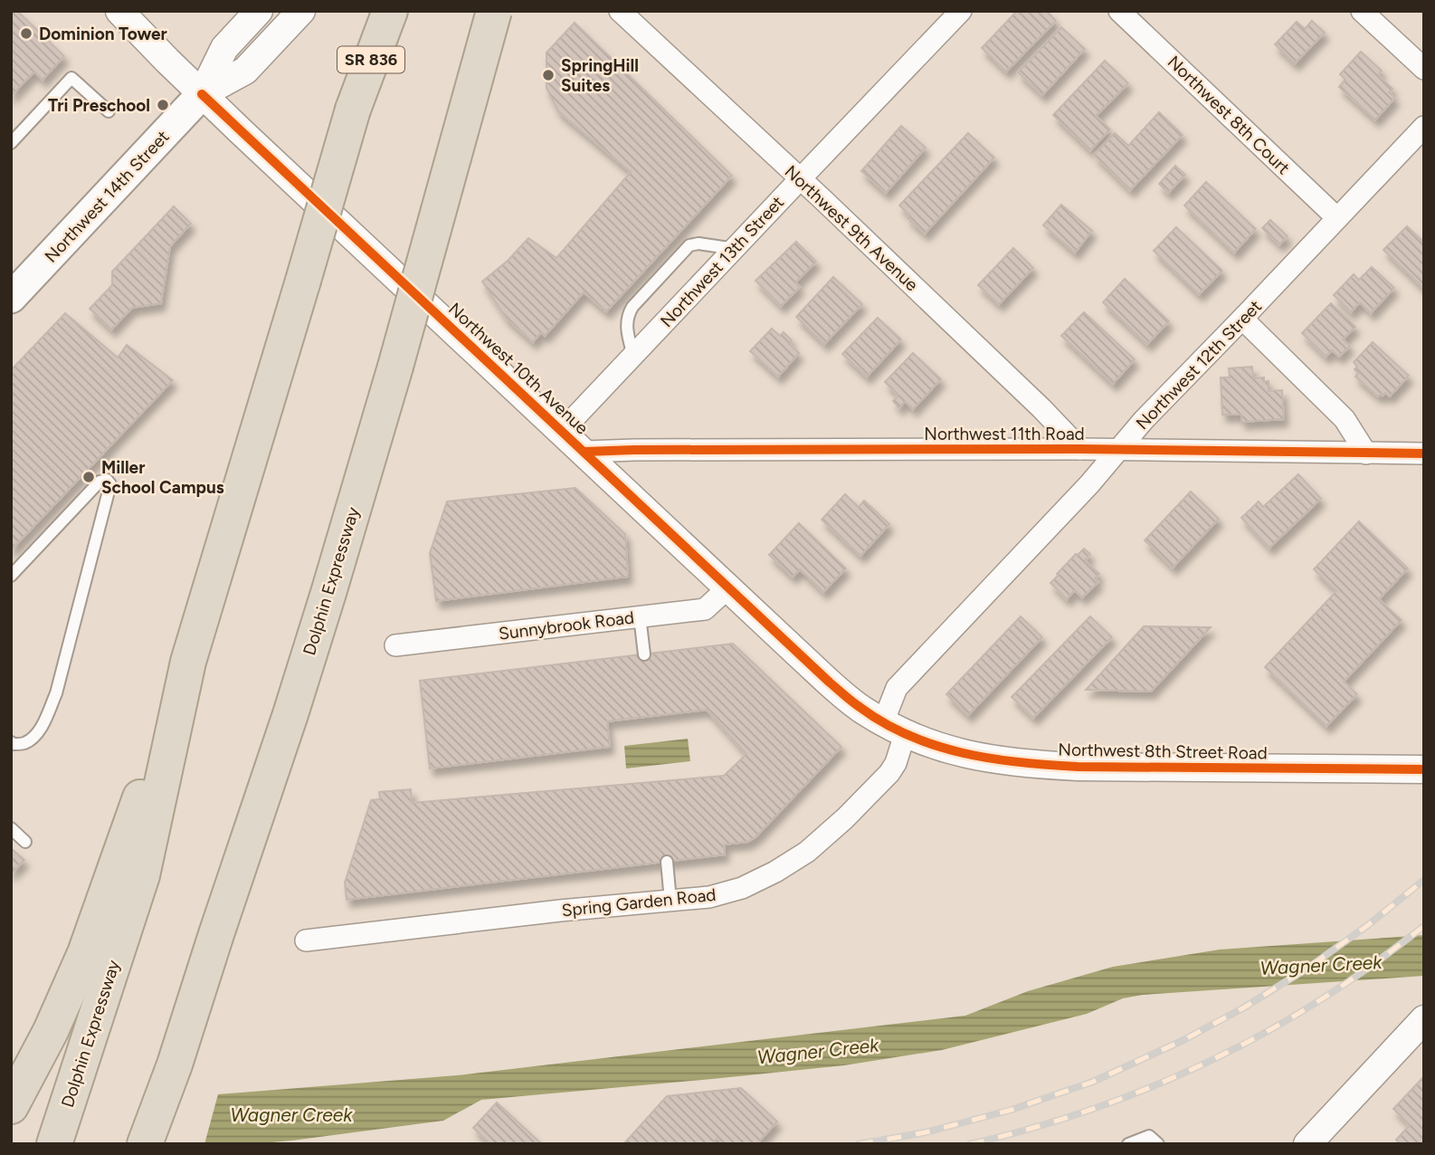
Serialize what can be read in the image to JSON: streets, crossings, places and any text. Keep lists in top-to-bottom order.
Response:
{
  "streets": {
    "highway": ["SR 836", "Dolphin Expressway"],
    "main road": ["Northwest 14th Street"],
    "street": [
      "Northwest 8th Court",
      "Northwest 9th Avenue",
      "Northwest 13th Street",
      "Northwest 12th Street",
      "Northwest 10th Avenue",
      "Northwest 11th Road",
      "Sunnybrook Road",
      "Northwest 8th Street Road",
      "Spring Garden Road"
    ]
  },
  "crossings": [
    ["Northwest 8th Court", "Northwest 12th Street"],
    ["Northwest 14th Street", "Northwest 10th Avenue"],
    ["Northwest 9th Avenue", "Northwest 13th Street"],
    ["Northwest 9th Avenue", "Northwest 11th Road"],
    ["Northwest 13th Street", "Northwest 10th Avenue"],
    ["Northwest 12th Street", "Northwest 10th Avenue"],
    ["Northwest 12th Street", "Northwest 11th Road"],
    ["Northwest 12th Street", "Northwest 8th Street Road"],
    ["Northwest 12th Street", "Spring Garden Road"],
    ["Northwest 10th Avenue", "Northwest 11th Road"],
    ["Northwest 10th Avenue", "Sunnybrook Road"],
    ["Northwest 10th Avenue", "Northwest 8th Street Road"],
    ["Northwest 10th Avenue", "Spring Garden Road"],
    ["Northwest 8th Street Road", "Spring Garden Road"]
  ],
  "water": ["Wagner Creek"],
  "places": [
    "Dominion Tower",
    "SpringHill Suites",
    "Tri Preschool",
    "Miller School Campus"
  ]
}
